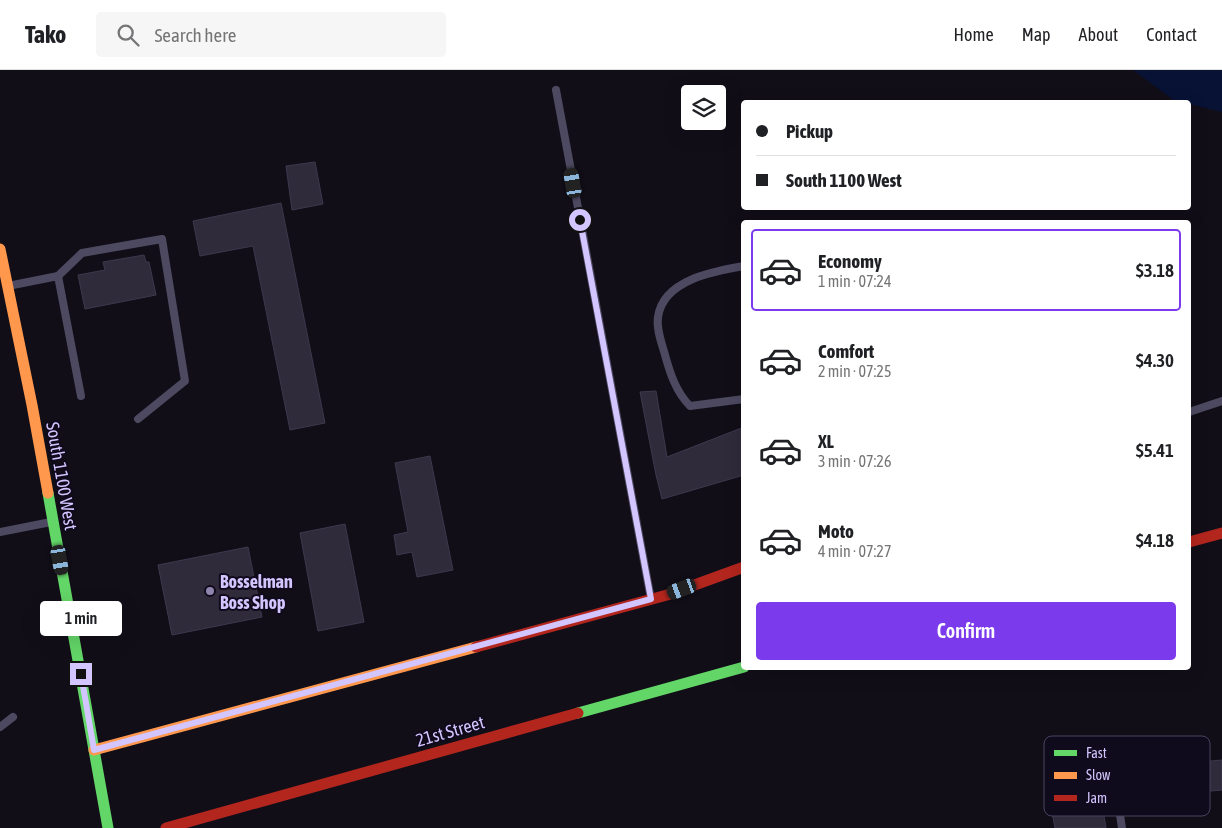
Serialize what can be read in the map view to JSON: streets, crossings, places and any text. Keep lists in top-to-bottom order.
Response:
{
  "streets": {
    "street": ["South 1100 West", "21st Street"]
  },
  "places": ["Bosselman Boss Shop"],
  "legend": ["Fast", "Slow", "Jam"],
  "page": {
    "header": "Tako",
    "search": "Search here",
    "nav": [
      "Home",
      "Map",
      "About",
      "Contact"
    ],
    "banner": ["Pickup", "South 1100 West"],
    "list": [
      {
        "name": "Economy",
        "note": "1 min · 07:24",
        "value": "$3.18"
      },
      {
        "name": "Comfort",
        "note": "2 min · 07:25",
        "value": "$4.30"
      },
      {
        "name": "XL",
        "note": "3 min · 07:26",
        "value": "$5.41"
      },
      {
        "name": "Moto",
        "note": "4 min · 07:27",
        "value": "$4.18"
      }
    ],
    "buttons": "Confirm",
    "bubble": "1 min"
  }
}
